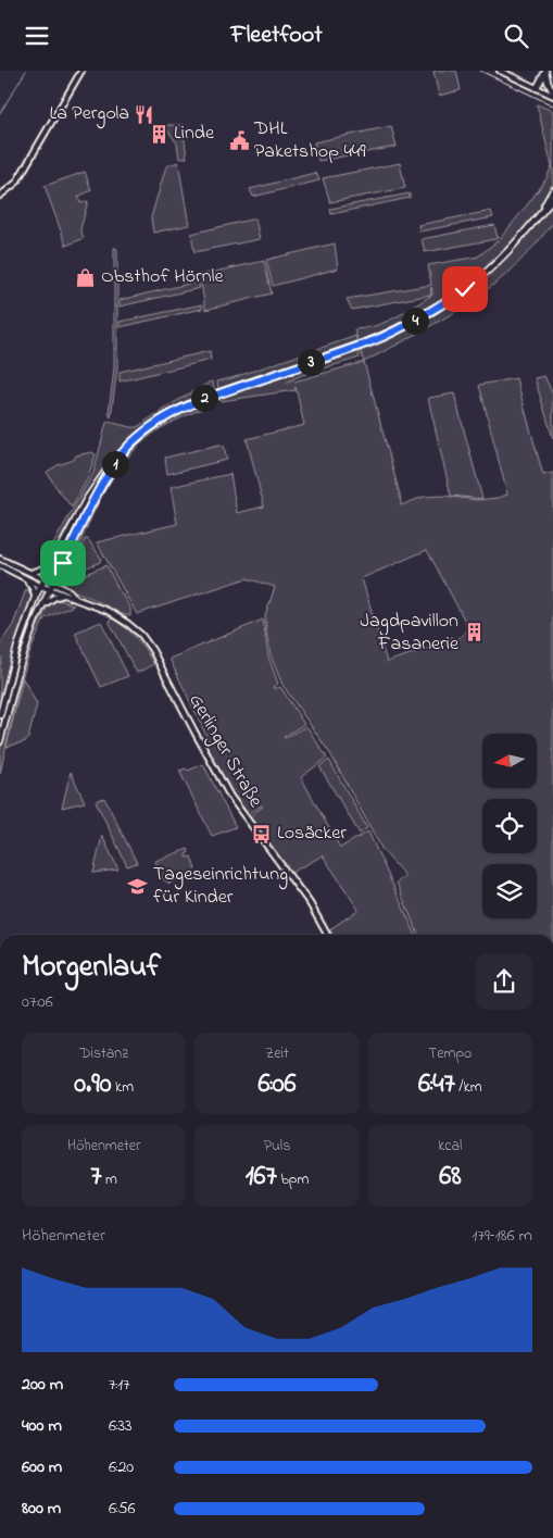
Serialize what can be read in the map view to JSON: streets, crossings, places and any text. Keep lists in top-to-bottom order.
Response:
{
  "streets": {
    "main road": ["Gerlinger Straße"]
  },
  "places": {
    "restaurant": ["La Pergola"],
    "building": ["Linde", "Jagdpavillon Fasanerie"],
    "public building": ["DHL Paketshop 449"],
    "shop": ["Obsthof Hörnle"],
    "bus stop": ["Losäcker"],
    "school or university": ["Tageseinrichtung für Kinder"]
  },
  "north": "left",
  "page": {
    "header": "Fleetfoot",
    "pins": [
      "4",
      "3",
      "2",
      "1"
    ],
    "heading": ["Morgenlauf", "07:06"],
    "stats": [
      ["Distanz", "0.90 km"],
      ["Zeit", "6:06"],
      ["Tempo", "6:47 /km"],
      ["Höhenmeter", "7 m"],
      ["Puls", "167 bpm"],
      ["kcal", "68"]
    ],
    "chart": ["Höhenmeter", "179–186 m"],
    "list": [
      {
        "name": "200 m",
        "note": "7:17"
      },
      {
        "name": "400 m",
        "note": "6:33"
      },
      {
        "name": "600 m",
        "note": "6:20"
      },
      {
        "name": "800 m",
        "note": "6:56"
      }
    ]
  }
}
